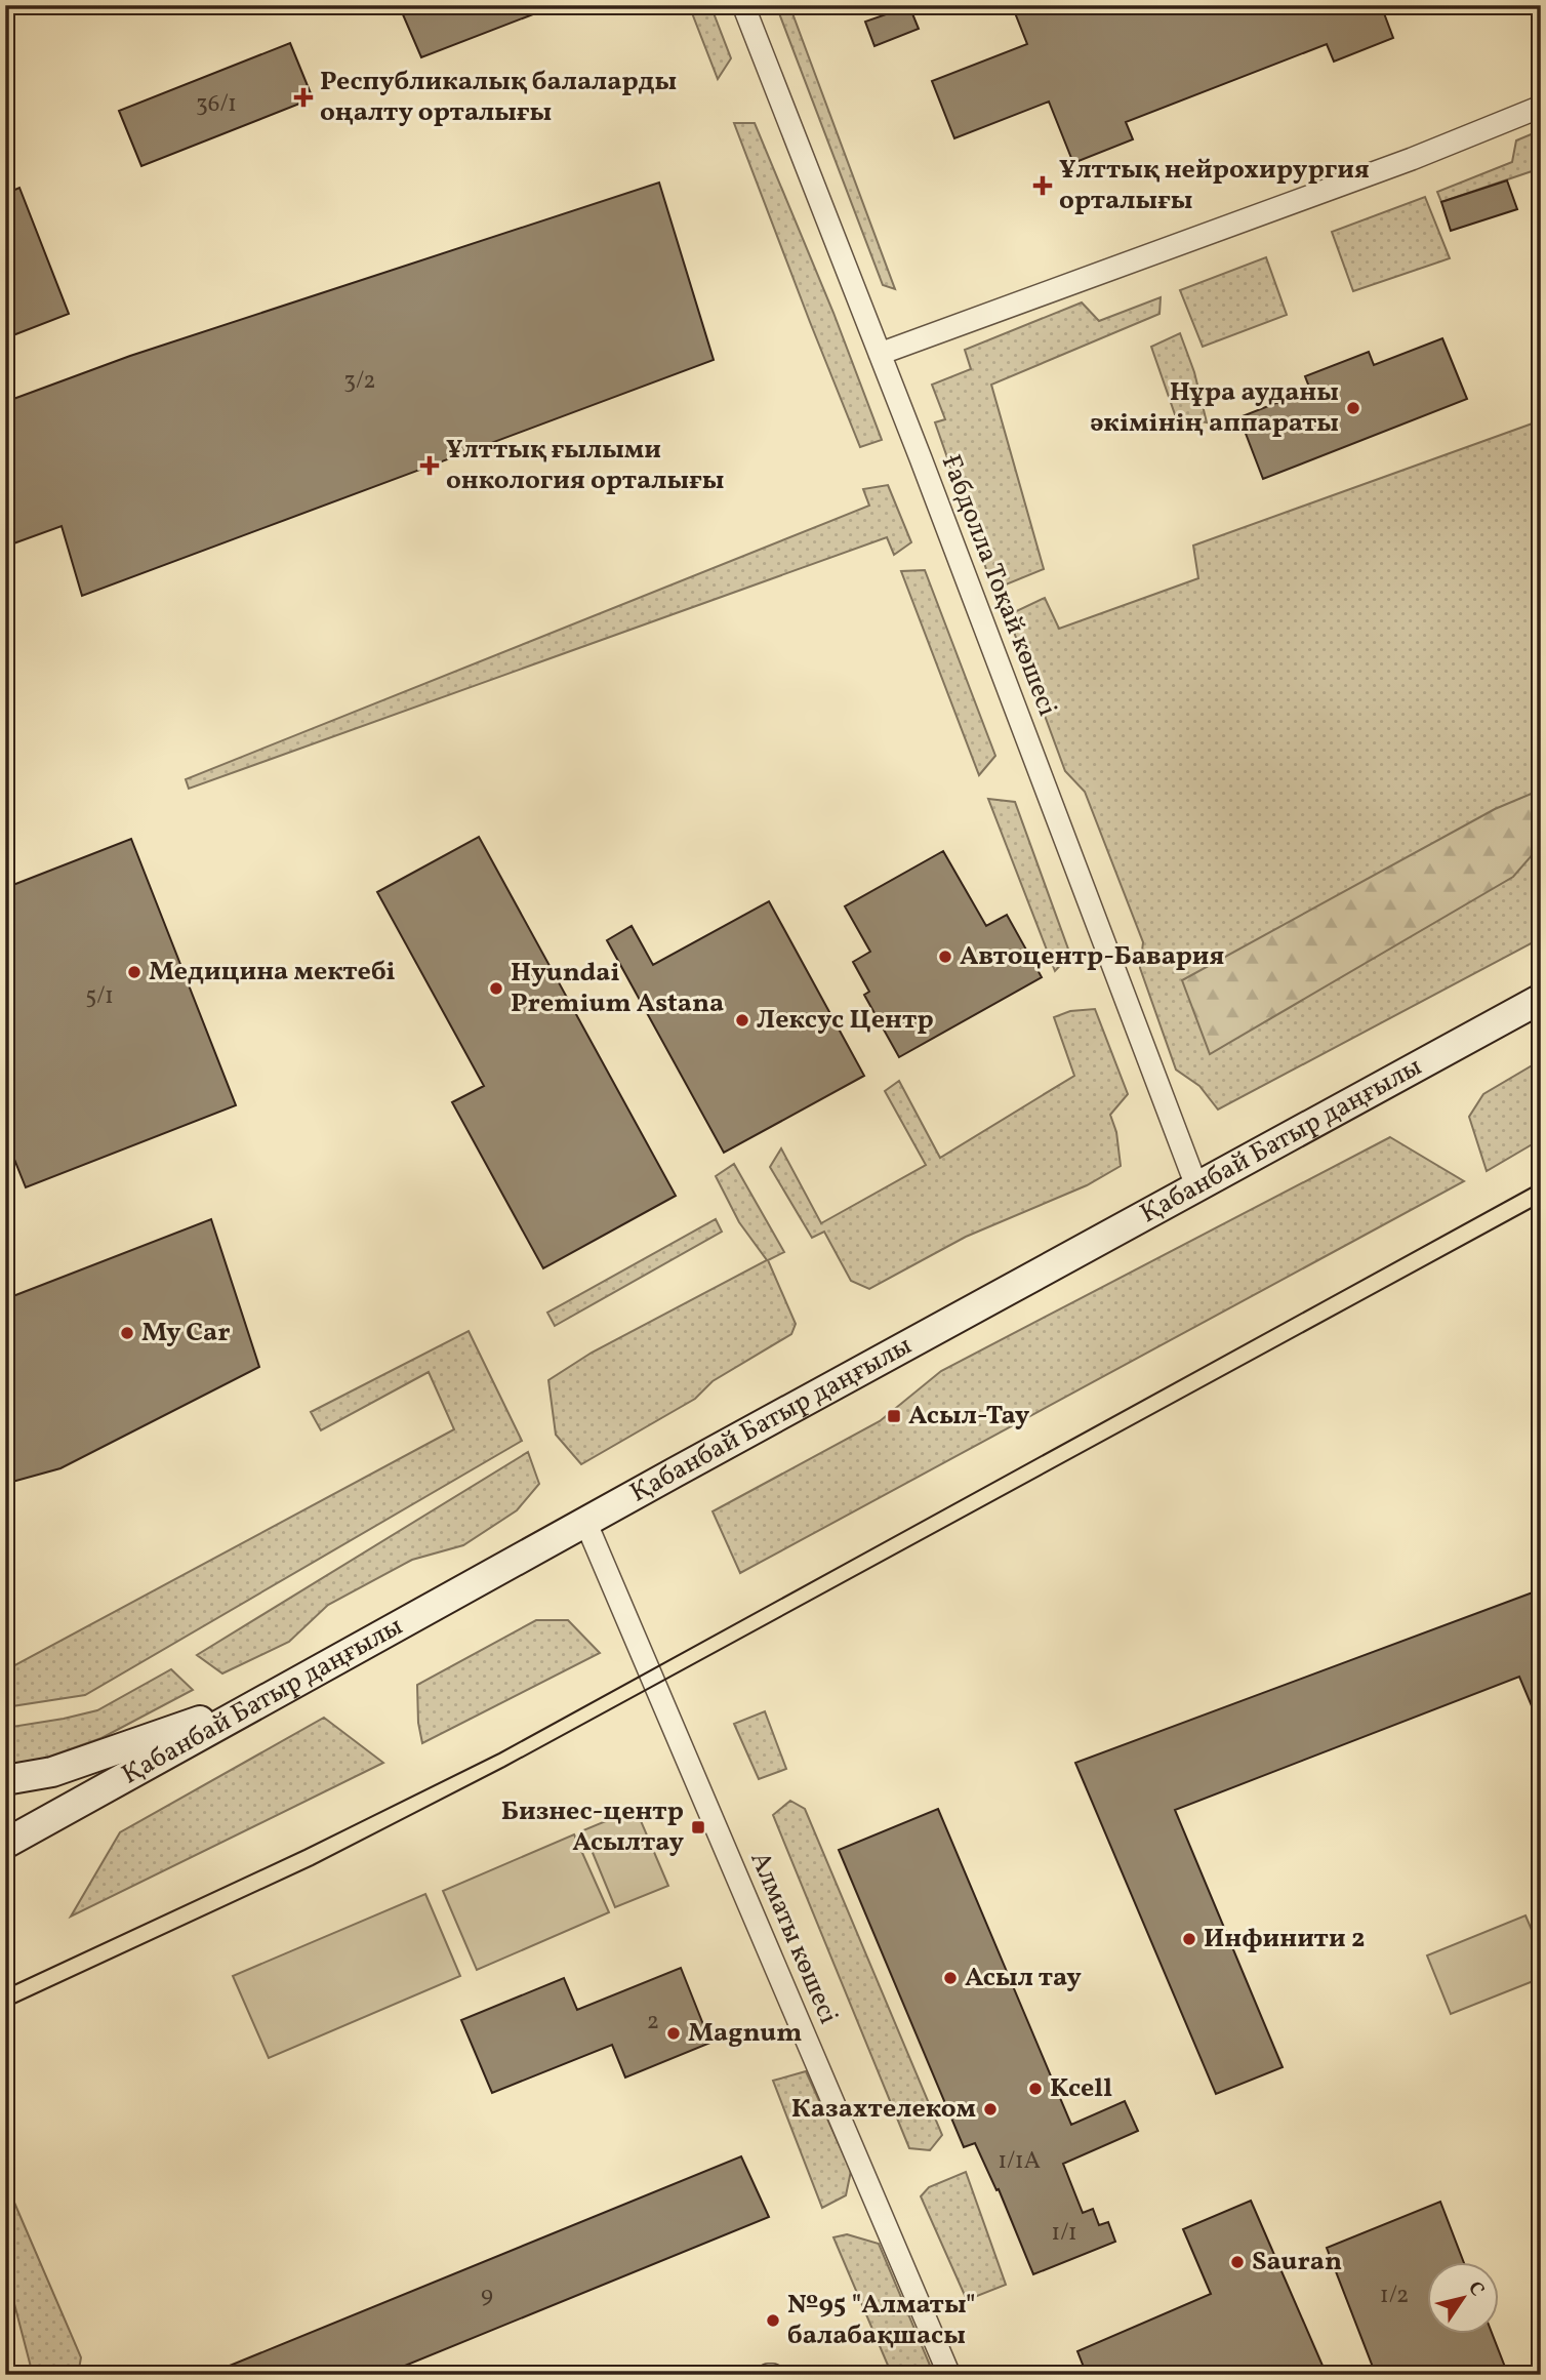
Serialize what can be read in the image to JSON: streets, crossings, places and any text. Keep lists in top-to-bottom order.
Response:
{
  "streets": {
    "main road": ["Қабанбай Батыр даңғылы"],
    "street": ["Ғабдолла Тоқай көшесі", "Алматы көшесі"]
  },
  "crossings": [
    ["Ғабдолла Тоқай көшесі", "Қабанбай Батыр даңғылы"],
    ["Қабанбай Батыр даңғылы", "Алматы көшесі"]
  ],
  "places": {
    "health": ["Республикалық балаларды оңалту орталығы", "Ұлттық нейрохирургия орталығы", "Ұлттық ғылыми онкология орталығы"],
    "other": [
      "Нұра ауданы әкімінің аппараты",
      "Автоцентр-Бавария",
      "Медицина мектебі",
      "Hyundai Premium Astana",
      "Лексус Центр",
      "My Car",
      "Инфинити 2",
      "Асыл тау",
      "Magnum",
      "Kcell",
      "Казахтелеком",
      "Sauran",
      "№95 \"Алматы\" балабақшасы"
    ],
    "transit": ["Асыл-Тау", "Бизнес-центр Асылтау"]
  },
  "house_numbers": [
    "36/1",
    "3/2",
    "5/1",
    "2",
    "1/1А",
    "1/1",
    "9",
    "1/2"
  ],
  "north": "top right"
}
